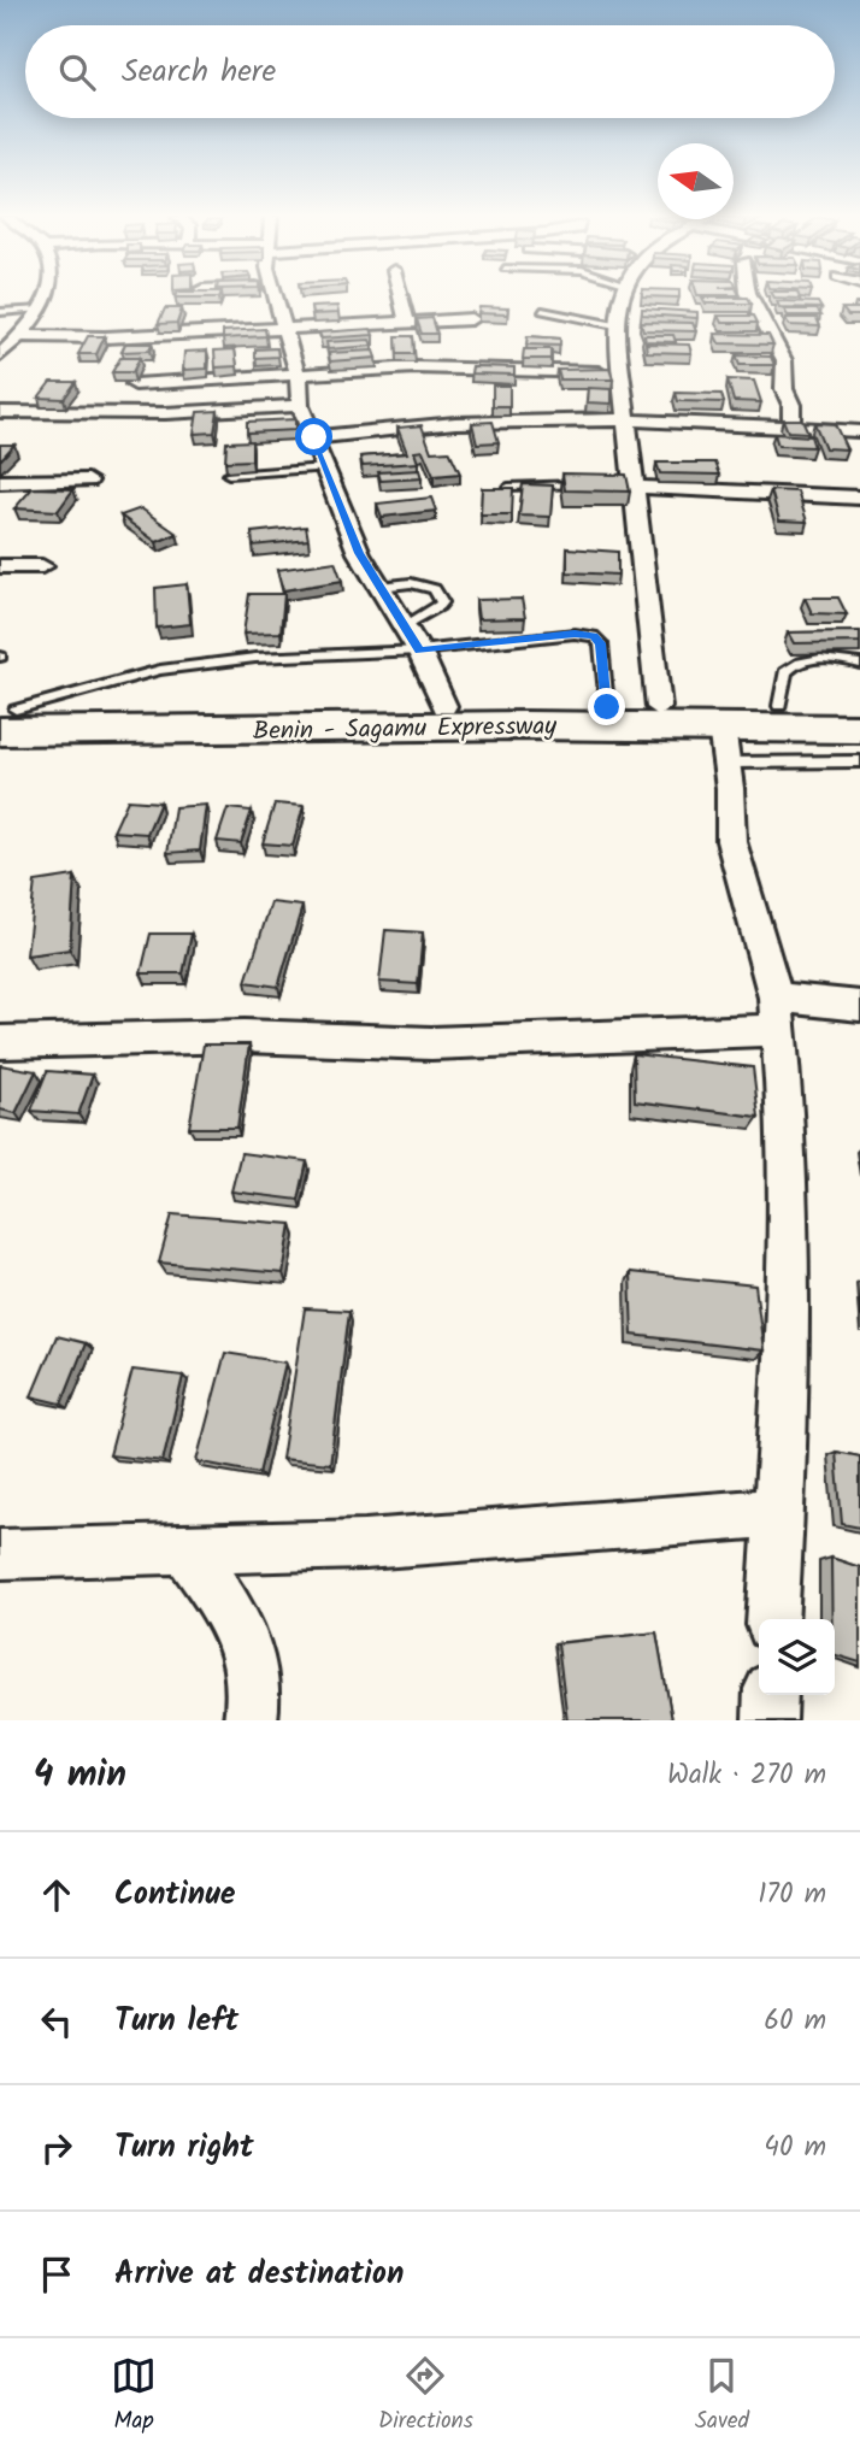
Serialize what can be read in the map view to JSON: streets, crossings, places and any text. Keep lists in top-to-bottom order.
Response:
{
  "streets": {
    "highway": ["Benin - Sagamu Expressway"]
  },
  "north": "left",
  "page": {
    "search": "Search here",
    "heading": ["4 min", "Walk · 270 m"],
    "list": [
      ["Continue", "170 m"],
      ["Turn left", "60 m"],
      ["Turn right", "40 m"],
      "Arrive at destination"
    ],
    "nav": ["Map", "Directions", "Saved"]
  }
}
